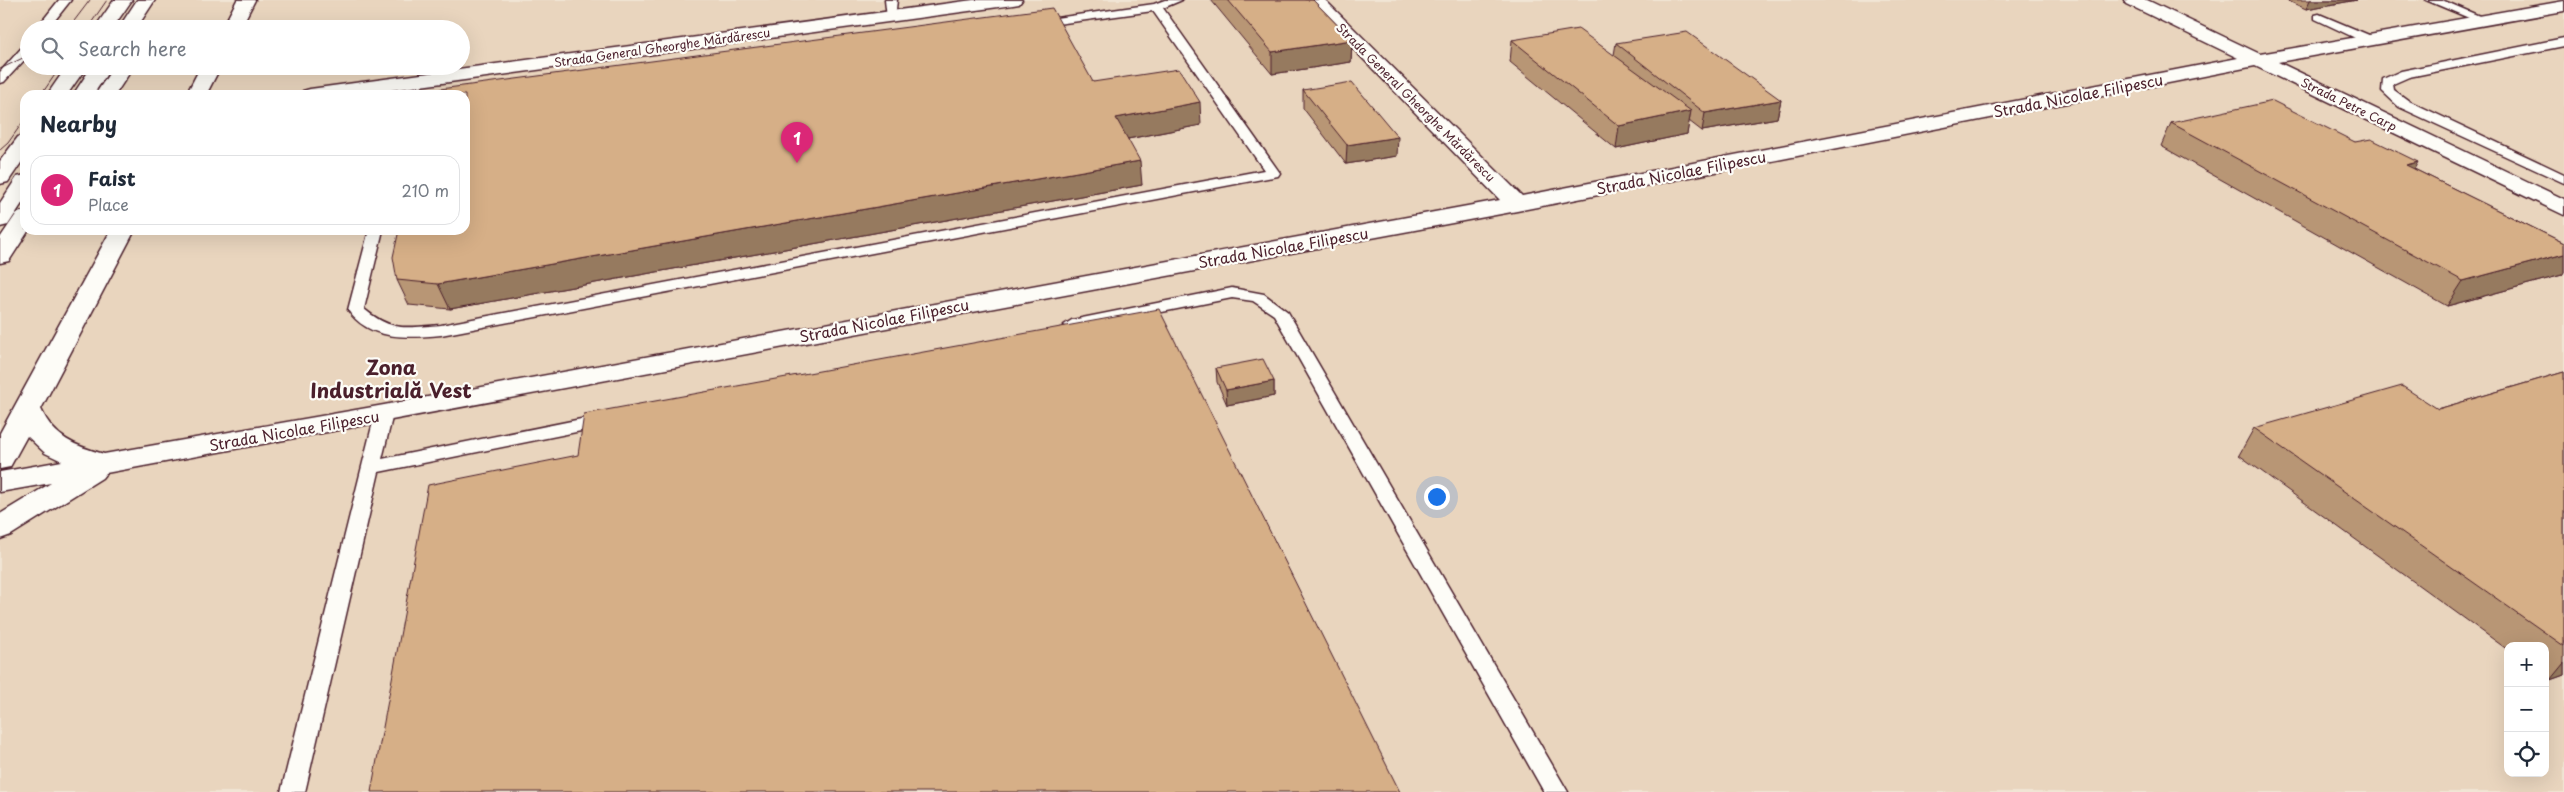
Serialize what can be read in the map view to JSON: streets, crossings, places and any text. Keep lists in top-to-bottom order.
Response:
{
  "streets": {
    "street": ["Strada General Gheorghe Mărdărescu", "Strada Nicolae Filipescu", "Strada Petre Carp"]
  },
  "crossings": [
    ["Strada General Gheorghe Mărdărescu", "Strada Nicolae Filipescu"],
    ["Strada Nicolae Filipescu", "Strada Petre Carp"]
  ],
  "districts": ["Zona Industrială Vest"],
  "page": {
    "search": "Search here",
    "heading": "Nearby",
    "pins": "1",
    "list": [
      {
        "mark": "1",
        "name": "Faist",
        "note": "Place",
        "value": "210 m"
      }
    ],
    "map_buttons": ["+", "−"]
  }
}
